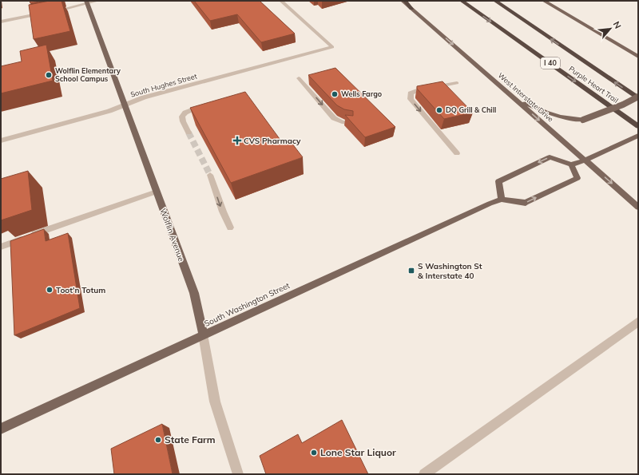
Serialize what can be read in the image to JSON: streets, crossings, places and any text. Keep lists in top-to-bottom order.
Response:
{
  "streets": {
    "highway": ["I 40", "Purple Heart Trail"],
    "main road": ["West Interstate Drive", "Wolflin Avenue", "South Washington Street"],
    "street": ["South Hughes Street"]
  },
  "crossings": [
    ["South Hughes Street", "Wolflin Avenue"],
    ["Wolflin Avenue", "South Washington Street"]
  ],
  "one_way": ["West Interstate Drive"],
  "places": {
    "other": [
      "Wolflin Elementary School Campus",
      "Wells Fargo",
      "DQ Grill & Chill",
      "Toot'n Totum",
      "State Farm",
      "Lone Star Liquor"
    ],
    "health": ["CVS Pharmacy"],
    "transit": ["S Washington St & Interstate 40"]
  },
  "north": "top right"
}
